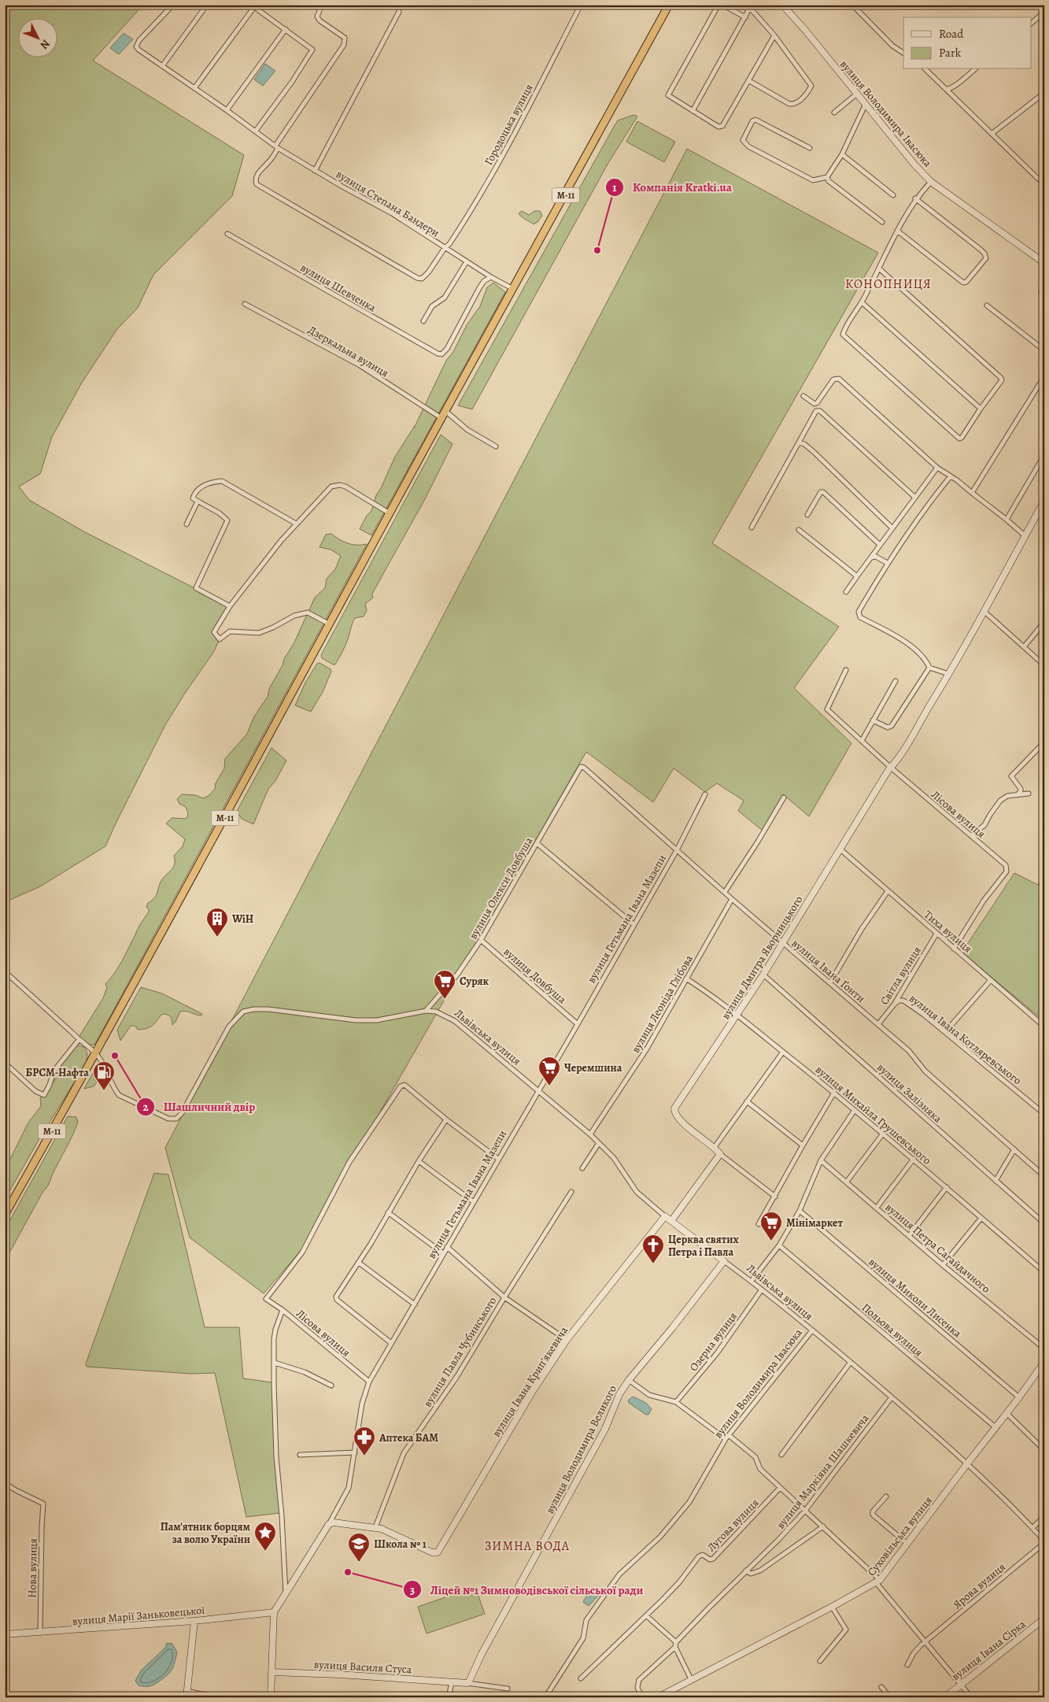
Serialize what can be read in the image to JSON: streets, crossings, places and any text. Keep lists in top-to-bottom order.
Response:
{
  "streets": {
    "highway": ["М-11"],
    "street": [
      "вулиця Володимира Івасюка",
      "Городоцька вулиця",
      "вулиця Степана Бандери",
      "вулиця Шевченка",
      "Дзеркальна вулиця",
      "Лісова вулиця",
      "вулиця Олекси Довбуша",
      "вулиця Гетьмана Івана Мазепи",
      "Тиха вулиця",
      "вулиця Дмитра Яворницького",
      "вулиця Івана Ґонти",
      "вулиця Довбуша",
      "Світла вулиця",
      "вулиця Леоніда Глібова",
      "Львівська вулиця",
      "вулиця Івана Котляревського",
      "вулиця Залізняка",
      "вулиця Михайла Грушевського",
      "вулиця Петра Сагайдачного",
      "вулиця Миколи Лисенка",
      "Польова вулиця",
      "Озерна вулиця",
      "вулиця Павла Чубинського",
      "вулиця Івана Крипʼякевича",
      "вулиця Володимира Великого",
      "вулиця Маркіяна Шашкевича",
      "Лугова вулиця",
      "Суховільська вулиця",
      "Нова вулиця",
      "Ярова вулиця",
      "вулиця Марії Заньковецької",
      "вулиця Івана Сірка",
      "вулиця Василя Стуса"
    ]
  },
  "crossings": [
    ["вулиця Володимира Івасюка", "Львівська вулиця"],
    ["Городоцька вулиця", "вулиця Степана Бандери"],
    ["М-11", "вулиця Степана Бандери"],
    ["М-11", "Дзеркальна вулиця"],
    ["вулиця Степана Бандери", "вулиця Шевченка"],
    ["Лісова вулиця", "вулиця Гетьмана Івана Мазепи"],
    ["Лісова вулиця", "Тиха вулиця"],
    ["Лісова вулиця", "вулиця Дмитра Яворницького"],
    ["вулиця Олекси Довбуша", "вулиця Івана Ґонти"],
    ["вулиця Олекси Довбуша", "вулиця Довбуша"],
    ["вулиця Олекси Довбуша", "Львівська вулиця"],
    ["вулиця Гетьмана Івана Мазепи", "вулиця Івана Ґонти"],
    ["вулиця Гетьмана Івана Мазепи", "вулиця Довбуша"],
    ["вулиця Гетьмана Івана Мазепи", "Львівська вулиця"],
    ["вулиця Гетьмана Івана Мазепи", "вулиця Марії Заньковецької"],
    ["Тиха вулиця", "вулиця Дмитра Яворницького"],
    ["Тиха вулиця", "Світла вулиця"],
    ["вулиця Дмитра Яворницького", "вулиця Івана Ґонти"],
    ["вулиця Дмитра Яворницького", "вулиця Залізняка"],
    ["вулиця Дмитра Яворницького", "вулиця Михайла Грушевського"],
    ["вулиця Івана Ґонти", "Світла вулиця"],
    ["вулиця Івана Ґонти", "вулиця Леоніда Глібова"],
    ["Світла вулиця", "вулиця Івана Котляревського"],
    ["вулиця Леоніда Глібова", "Львівська вулиця"],
    ["вулиця Леоніда Глібова", "вулиця Михайла Грушевського"],
    ["Львівська вулиця", "Озерна вулиця"],
    ["Львівська вулиця", "вулиця Івана Крипʼякевича"],
    ["Львівська вулиця", "вулиця Володимира Великого"],
    ["Львівська вулиця", "вулиця Маркіяна Шашкевича"],
    ["Львівська вулиця", "Суховільська вулиця"],
    ["Львівська вулиця", "Ярова вулиця"],
    ["вулиця Миколи Лисенка", "Суховільська вулиця"],
    ["Польова вулиця", "Суховільська вулиця"],
    ["вулиця Павла Чубинського", "вулиця Івана Крипʼякевича"],
    ["вулиця Володимира Великого", "вулиця Василя Стуса"],
    ["Нова вулиця", "вулиця Марії Заньковецької"]
  ],
  "districts": ["КОНОПНИЦЯ", "ЗИМНА ВОДА"],
  "places": {
    "other": ["Компанія Kratki.ua", "Шашличний двір", "Ліцей №1 Зимноводівської сільської ради"],
    "building": ["WiH"],
    "supermarket": ["Суряк", "Черемшина", "Мінімаркет"],
    "fuel station": ["БРСМ-Нафта"],
    "church": ["Церква святих Петра і Павла"],
    "pharmacy": ["Аптека БАМ"],
    "place": ["Пам'ятник борцям за волю України"],
    "school or university": ["Школа № 1"]
  },
  "legend": ["Road", "Park"],
  "north": "bottom right"
}
